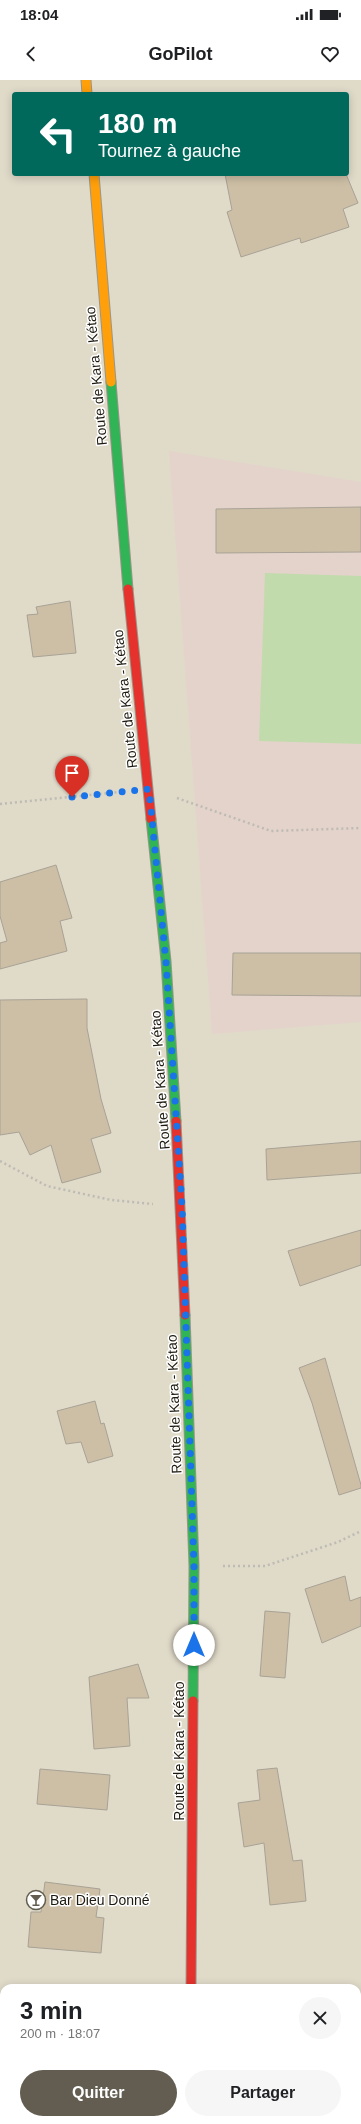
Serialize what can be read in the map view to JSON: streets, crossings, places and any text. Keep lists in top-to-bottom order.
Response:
{
  "streets": {
    "main road": ["Route de Kara - Kétao"]
  },
  "places": {
    "bar": ["Bar Dieu Donné"]
  },
  "page": {
    "status": "18:04",
    "header": "GoPilot",
    "turn": ["180 m", "Tournez à gauche"],
    "heading": ["3 min", "200 m · 18:07"],
    "buttons": ["Quitter", "Partager"]
  }
}
